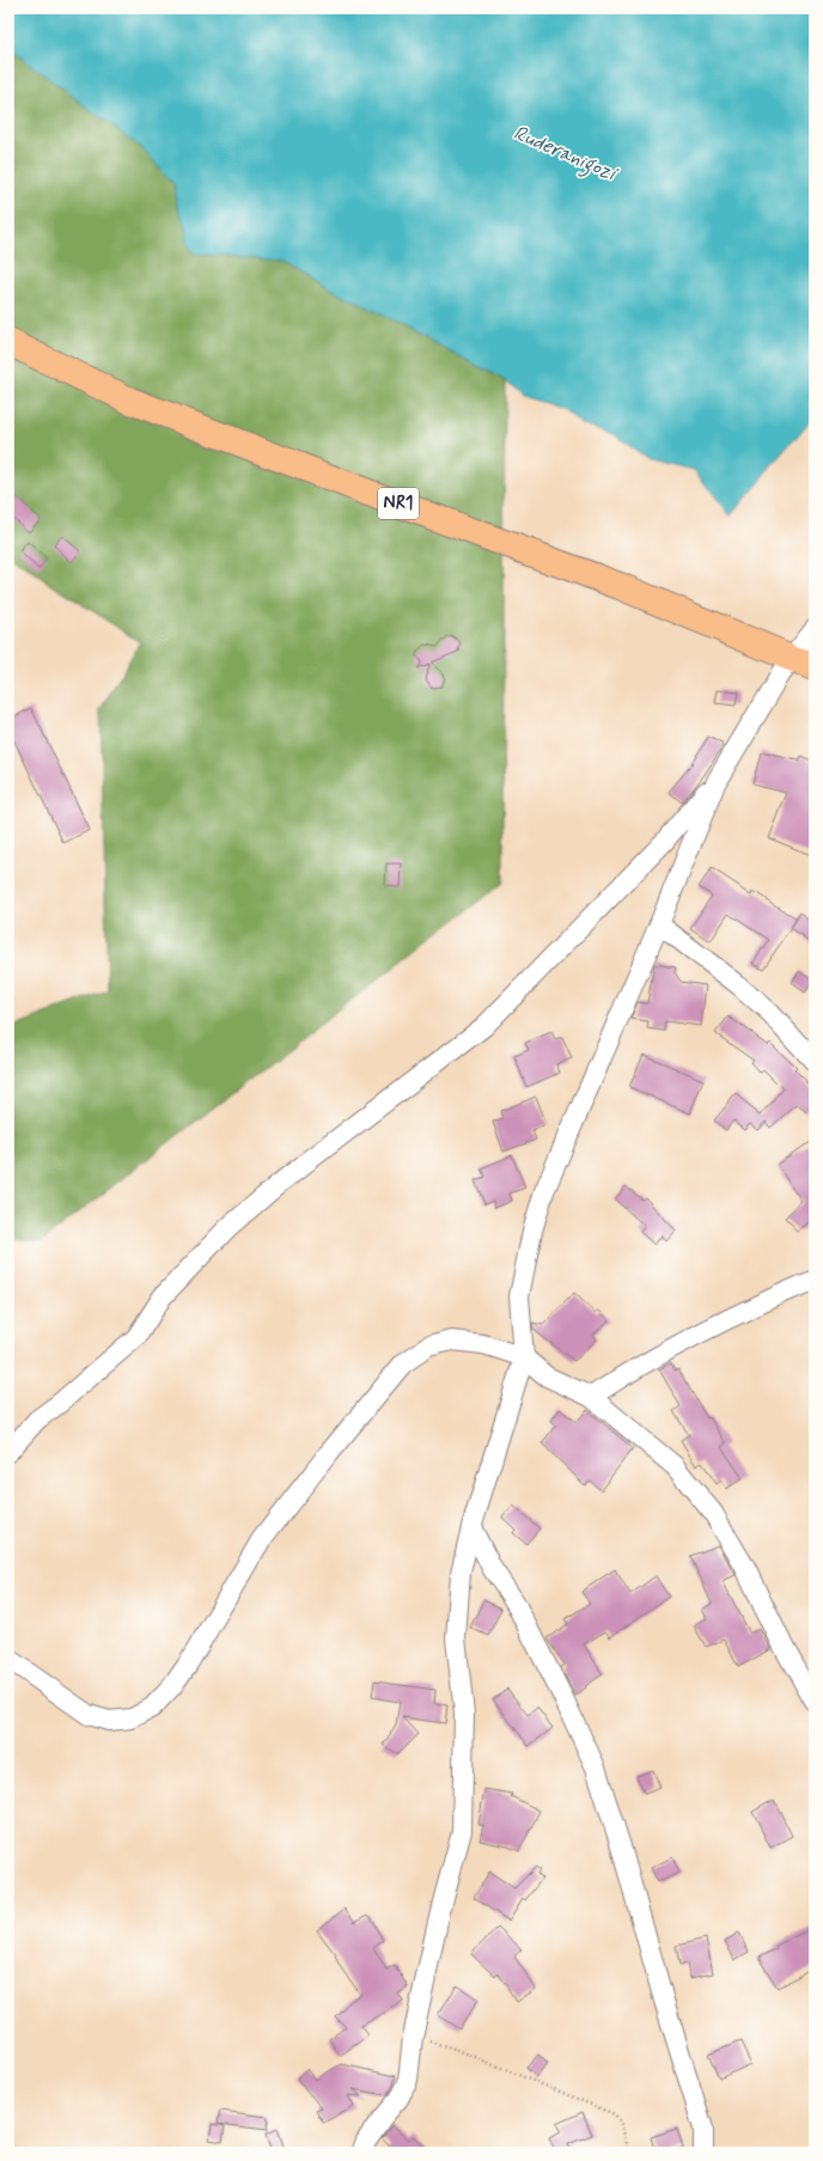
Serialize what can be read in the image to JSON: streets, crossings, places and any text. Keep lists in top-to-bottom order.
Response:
{
  "streets": {
    "highway": ["NR1"]
  },
  "water": ["Ruderanigozi"]
}
